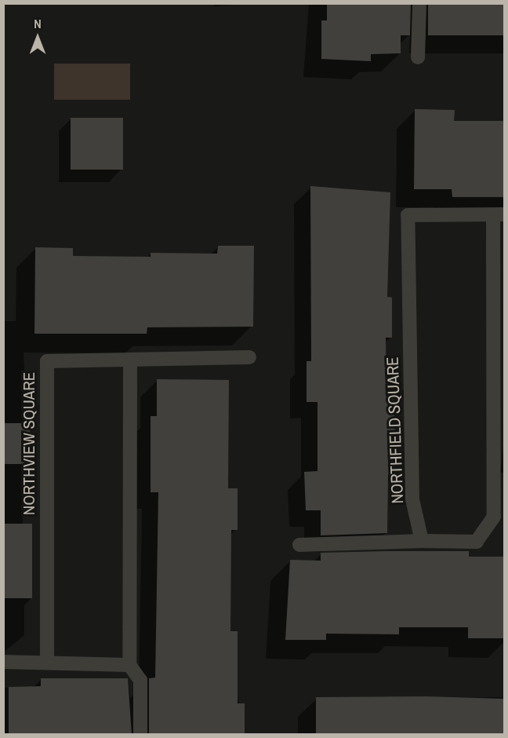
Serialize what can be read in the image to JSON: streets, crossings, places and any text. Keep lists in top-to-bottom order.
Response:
{
  "streets": {
    "lane": ["NORTHFIELD SQUARE", "NORTHVIEW SQUARE"]
  },
  "north": "top"
}
